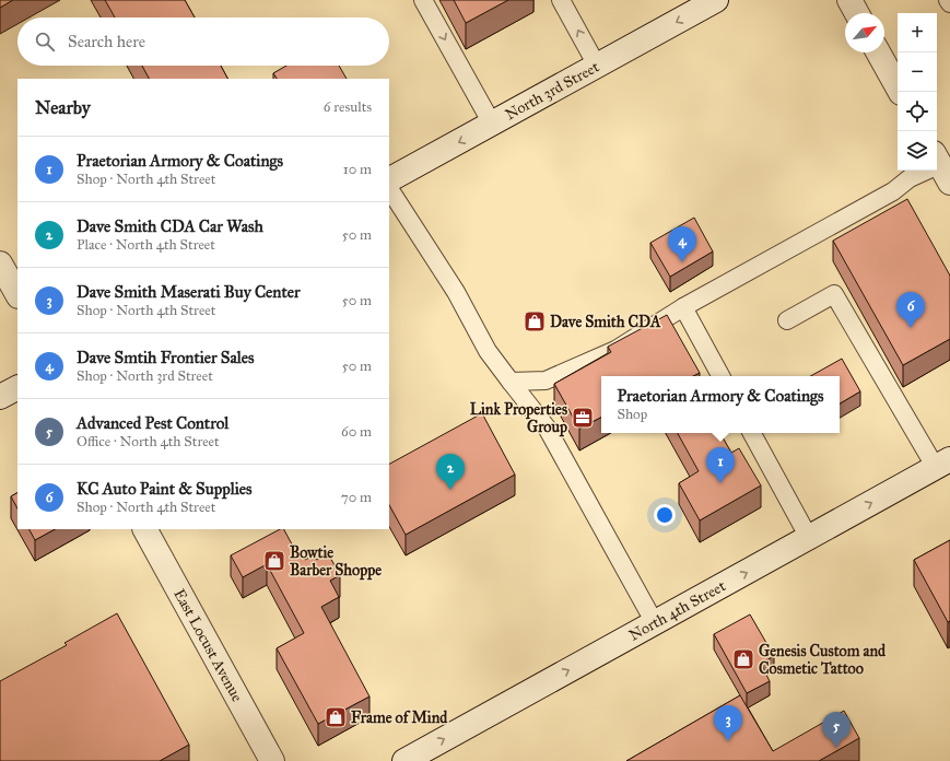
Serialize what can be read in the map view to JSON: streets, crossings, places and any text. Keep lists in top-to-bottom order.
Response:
{
  "streets": {
    "main road": ["North 3rd Street", "North 4th Street", "East Locust Avenue"]
  },
  "one_way": ["North 3rd Street", "North 4th Street"],
  "places": {
    "shop": [
      "Dave Smith CDA",
      "Bowtie Barber Shoppe",
      "Genesis Custom and Cosmetic Tattoo",
      "Frame of Mind"
    ],
    "office": ["Link Properties Group"]
  },
  "north": "top right",
  "page": {
    "map_buttons": ["+", "−"],
    "search": "Search here",
    "heading": ["Nearby", "6 results"],
    "list": [
      {
        "mark": "1",
        "name": "Praetorian Armory & Coatings",
        "note": "Shop · North 4th Street",
        "value": "10 m"
      },
      {
        "mark": "2",
        "name": "Dave Smith CDA Car Wash",
        "note": "Place · North 4th Street",
        "value": "50 m"
      },
      {
        "mark": "3",
        "name": "Dave Smith Maserati Buy Center",
        "note": "Shop · North 4th Street",
        "value": "50 m"
      },
      {
        "mark": "4",
        "name": "Dave Smtih Frontier Sales",
        "note": "Shop · North 3rd Street",
        "value": "50 m"
      },
      {
        "mark": "5",
        "name": "Advanced Pest Control",
        "note": "Office · North 4th Street",
        "value": "60 m"
      },
      {
        "mark": "6",
        "name": "KC Auto Paint & Supplies",
        "note": "Shop · North 4th Street",
        "value": "70 m"
      }
    ],
    "pins": [
      "4",
      "6",
      "1",
      "2",
      "3",
      "5"
    ],
    "popup": ["Praetorian Armory & Coatings", "Shop"]
  }
}
